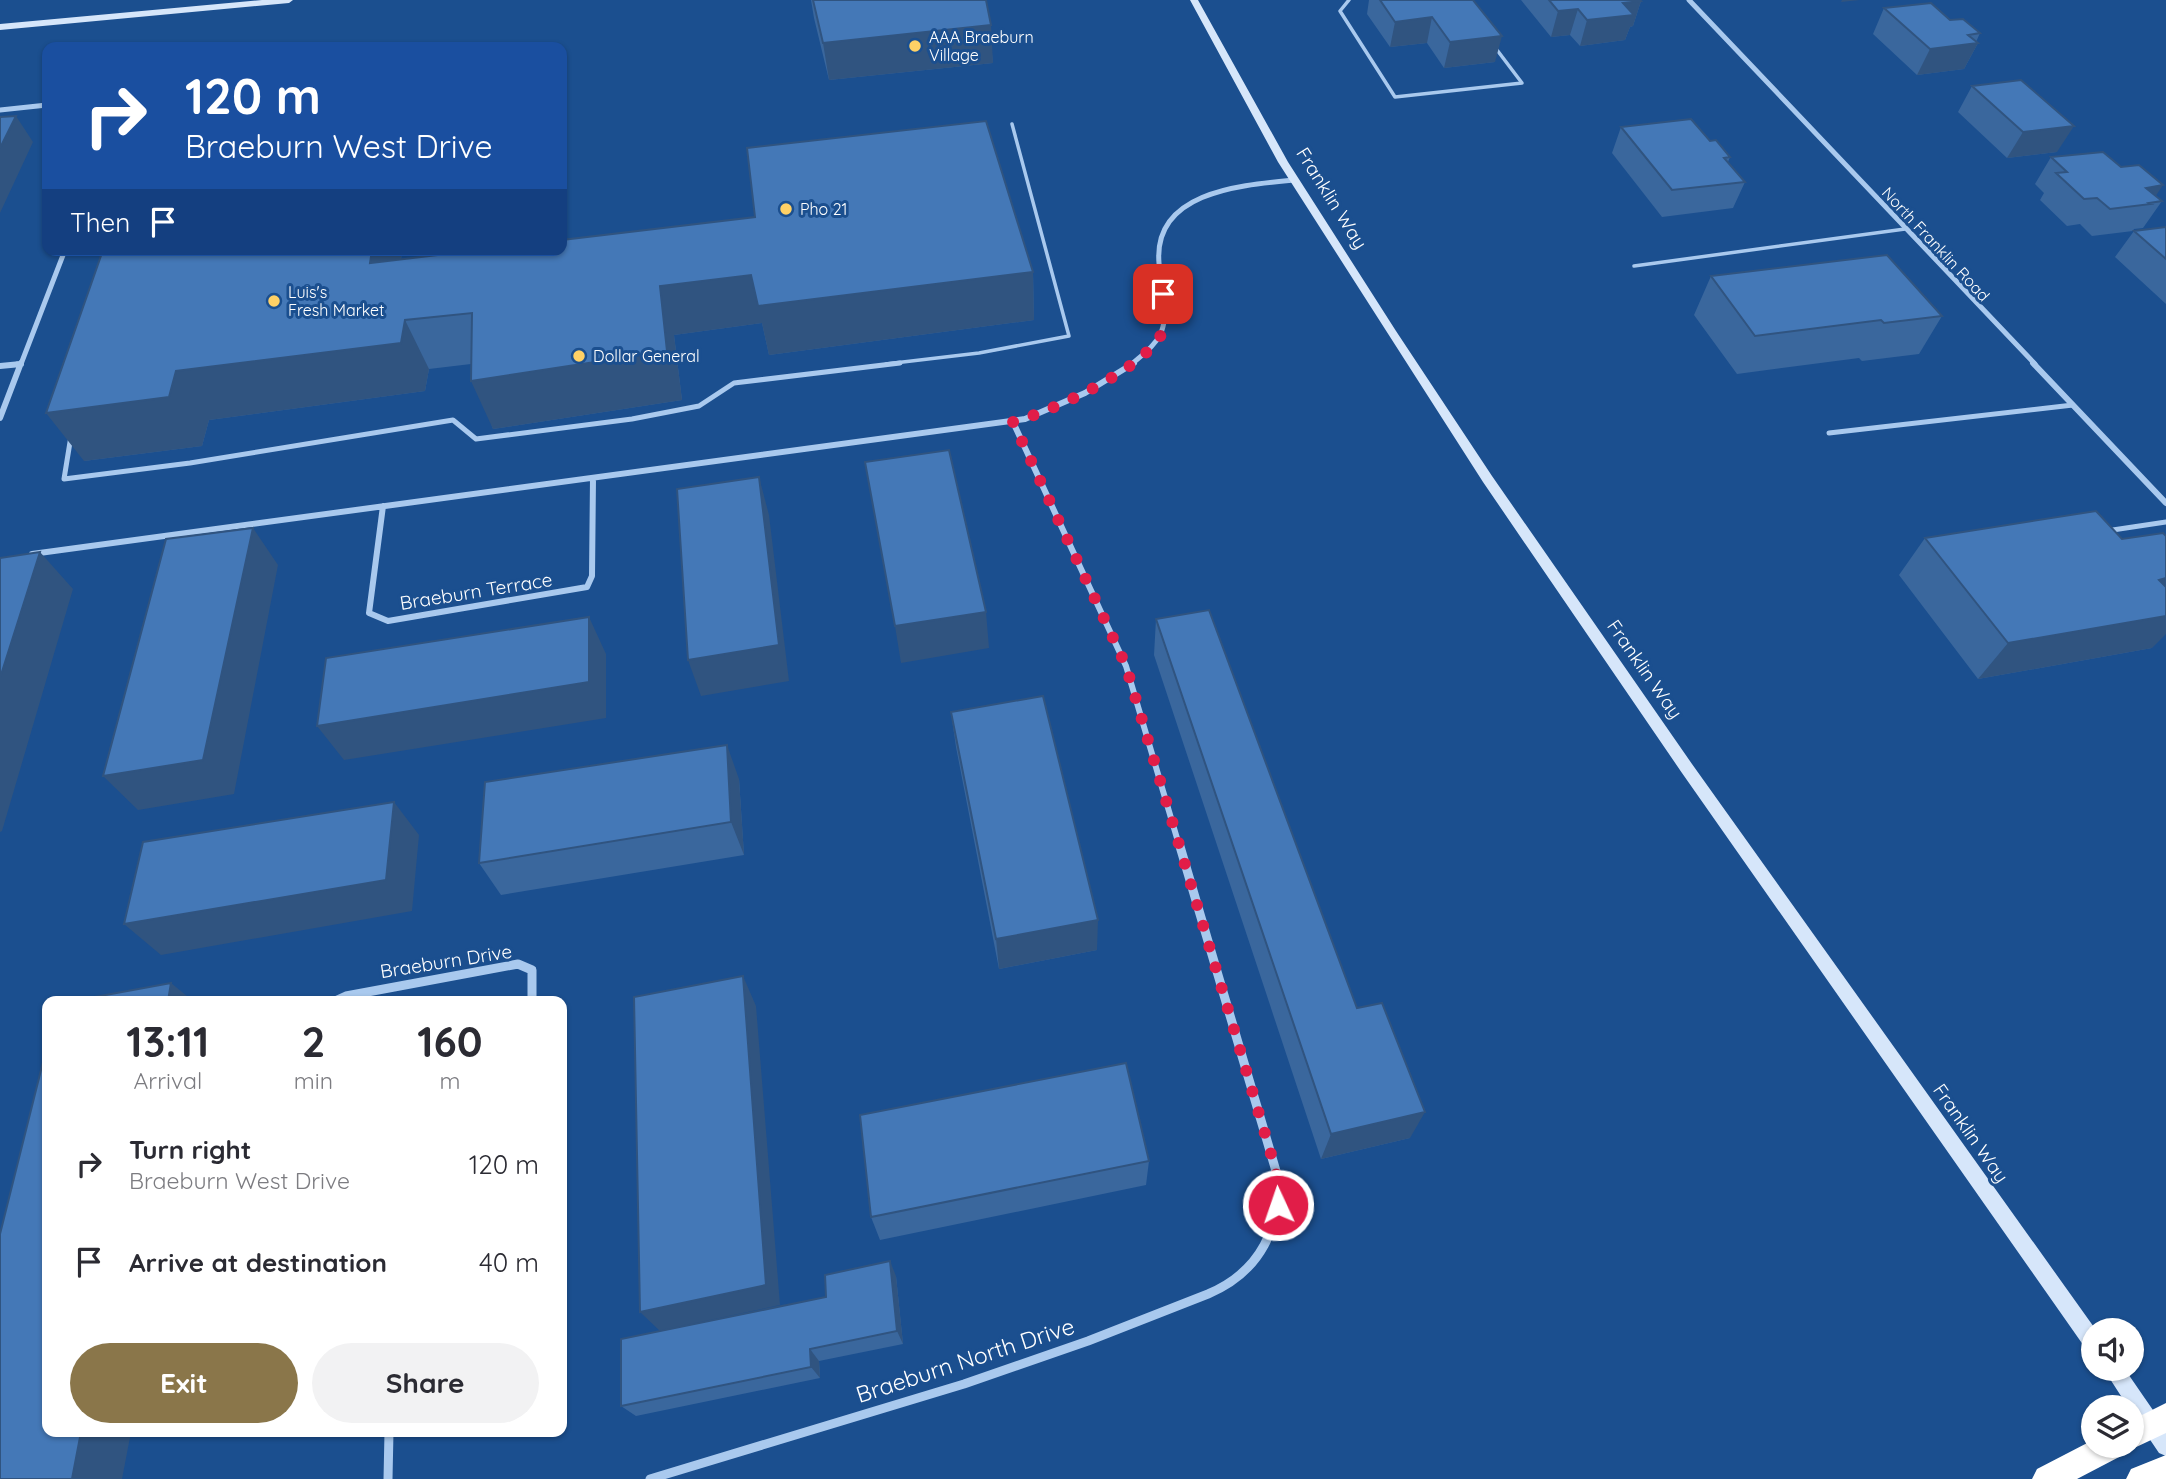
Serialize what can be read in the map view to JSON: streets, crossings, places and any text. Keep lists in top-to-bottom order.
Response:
{
  "streets": {
    "main road": ["Franklin Way"],
    "street": [
      "North Franklin Road",
      "Braeburn Terrace",
      "Braeburn Drive",
      "Braeburn North Drive"
    ]
  },
  "places": [
    "AAA Braeburn Village",
    "Pho 21",
    "Luis's Fresh Market",
    "Dollar General"
  ],
  "page": {
    "turn": ["120 m", "Braeburn West Drive"],
    "then": "Then",
    "eta": [
      "13:11",
      "Arrival",
      "2",
      "min",
      "160",
      "m"
    ],
    "list": [
      {
        "name": "Turn right",
        "note": "Braeburn West Drive",
        "value": "120 m"
      },
      {
        "name": "Arrive at destination",
        "value": "40 m"
      }
    ],
    "buttons": ["Exit", "Share"]
  }
}
